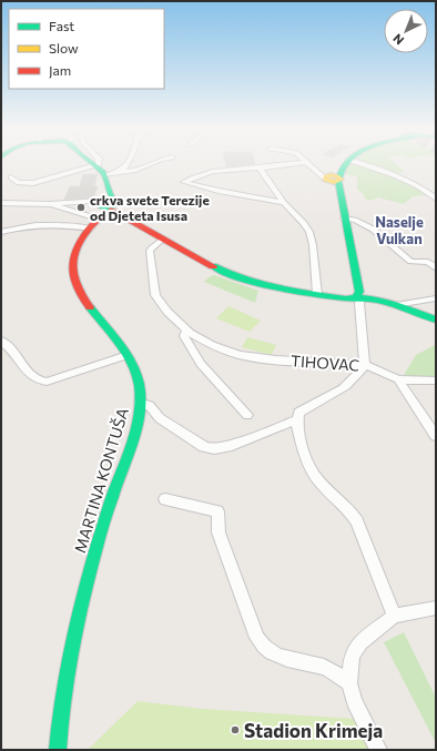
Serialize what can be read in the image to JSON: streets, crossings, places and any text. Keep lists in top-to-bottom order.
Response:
{
  "streets": {
    "main road": ["MARTINA KONTUŠA"],
    "street": ["TIHOVAC"]
  },
  "districts": ["Naselje Vulkan"],
  "places": ["crkva svete Terezije od Djeteta Isusa", "Stadion Krimeja"],
  "legend": ["Fast", "Slow", "Jam"],
  "north": "bottom left"
}
